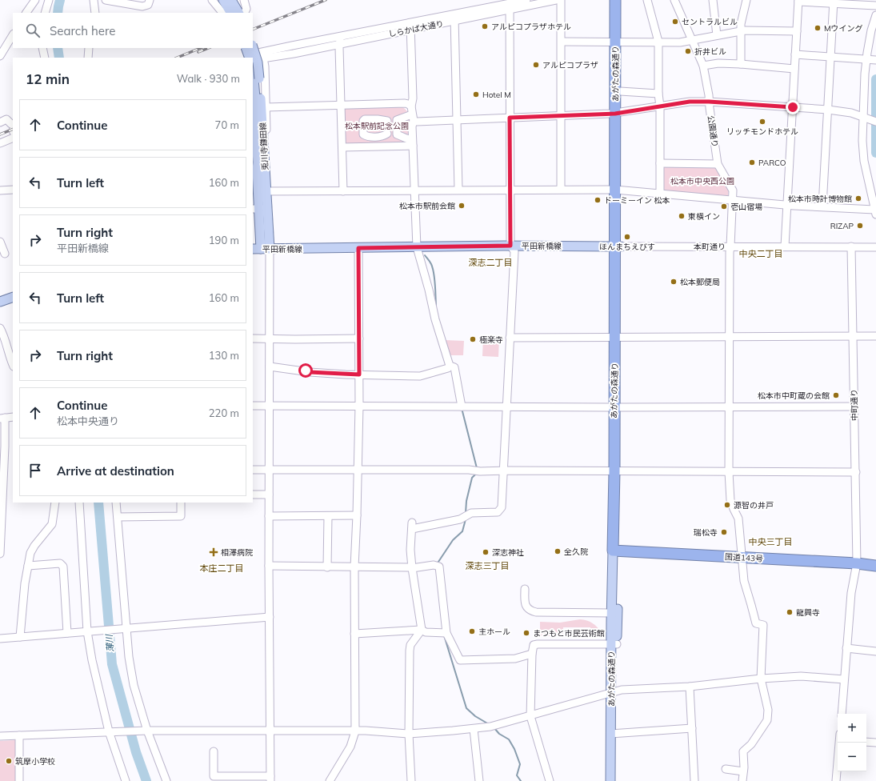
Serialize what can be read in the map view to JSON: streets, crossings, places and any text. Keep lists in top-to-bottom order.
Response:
{
  "streets": {
    "highway": ["あがたの森通り", "国道143号"],
    "main road": ["兎川寺鎌田線", "平田新橋線"],
    "street": [
      "しらかば大通り",
      "公園通り",
      "本町通り",
      "中町通り"
    ]
  },
  "crossings": [
    ["あがたの森通り", "平田新橋線"],
    ["あがたの森通り", "本町通り"],
    ["あがたの森通り", "国道143号"],
    ["公園通り", "本町通り"],
    ["公園通り", "国道143号"],
    ["兎川寺鎌田線", "平田新橋線"],
    ["平田新橋線", "本町通り"],
    ["本町通り", "中町通り"],
    ["中町通り", "国道143号"]
  ],
  "districts": [
    "中央二丁目",
    "深志二丁目",
    "中央三丁目",
    "深志三丁目",
    "本庄二丁目"
  ],
  "water": ["薄川"],
  "parks": ["松本駅前記念公園", "松本市中央西公園"],
  "places": {
    "other": [
      "セントラルビル",
      "アルピコプラザホテル",
      "Mウイング",
      "折井ビル",
      "アルピコプラザ",
      "Hotel M",
      "リッチモンドホテル",
      "PARCO",
      "松本市時計博物館",
      "ドーミーイン 松本",
      "松本市駅前会館",
      "壱山宿場",
      "東横イン",
      "RIZAP",
      "ほんまちえびす",
      "松本郵便局",
      "極楽寺",
      "松本市中町蔵の会館",
      "源智の井戸",
      "瑞松寺",
      "全久院",
      "深志神社",
      "龍興寺",
      "主ホール",
      "まつもと市民芸術館",
      "筑摩小学校"
    ],
    "health": ["相澤病院"]
  },
  "page": {
    "search": "Search here",
    "heading": ["12 min", "Walk · 930 m"],
    "list": [
      ["Continue", "70 m"],
      ["Turn left", "160 m"],
      ["Turn right", "平田新橋線", "190 m"],
      ["Turn left", "160 m"],
      ["Turn right", "130 m"],
      ["Continue", "松本中央通り", "220 m"],
      "Arrive at destination"
    ],
    "map_buttons": ["+", "−"]
  }
}
